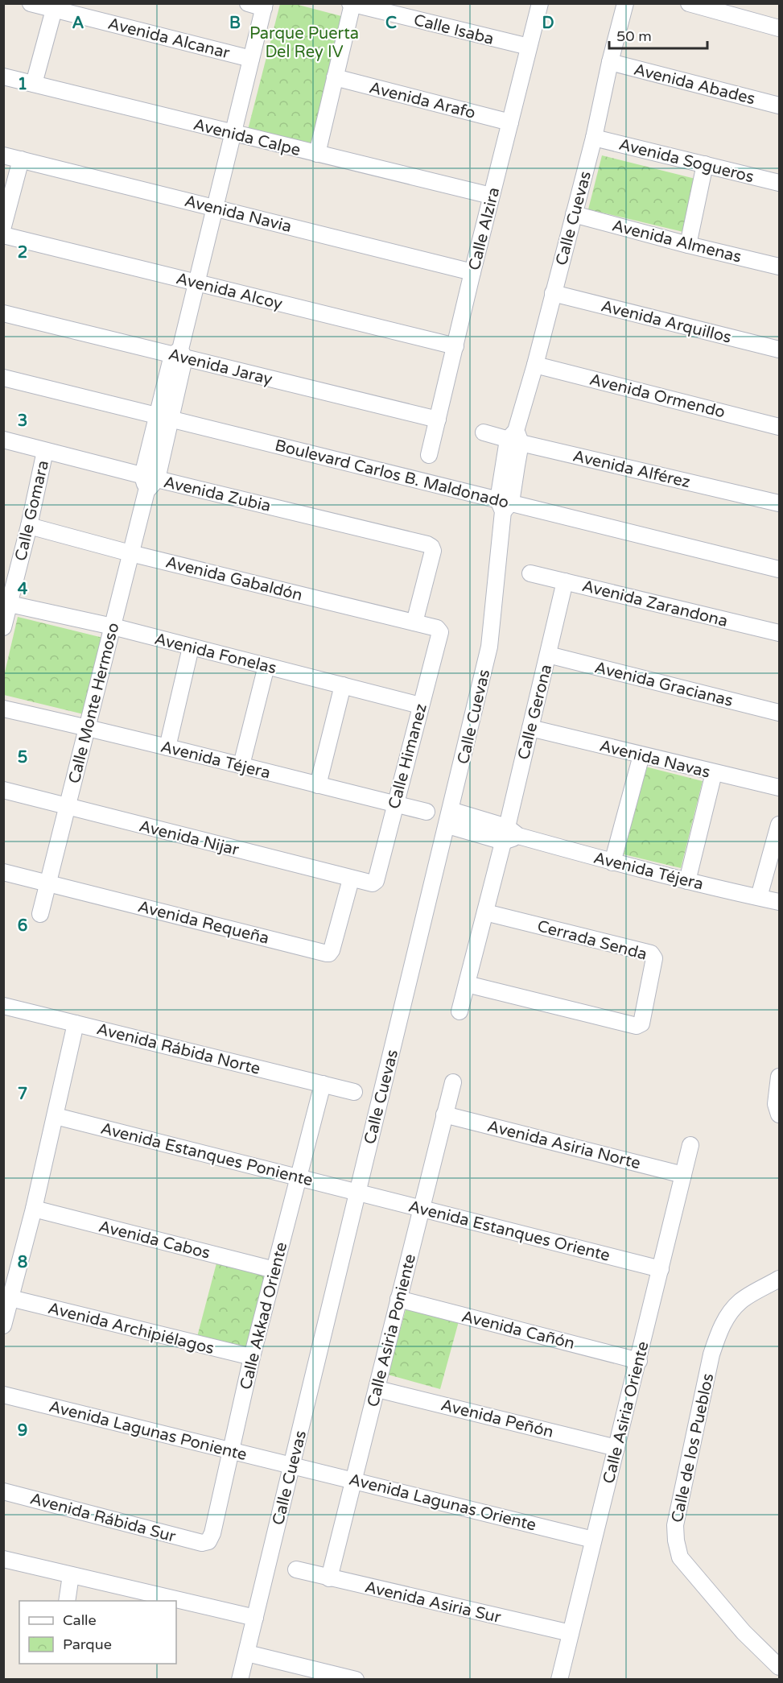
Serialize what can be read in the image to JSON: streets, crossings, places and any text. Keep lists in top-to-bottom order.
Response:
{
  "streets": {
    "street": [
      "Calle Isaba",
      "Avenida Alcanar",
      "Avenida Abades",
      "Avenida Arafo",
      "Avenida Calpe",
      "Avenida Sogueros",
      "Avenida Navia",
      "Calle Cuevas",
      "Calle Alzira",
      "Avenida Almenas",
      "Avenida Alcoy",
      "Avenida Arquillos",
      "Avenida Jaray",
      "Avenida Ormendo",
      "Avenida Alférez",
      "Boulevard Carlos B. Maldonado",
      "Avenida Zubia",
      "Calle Gomara",
      "Avenida Gabaldón",
      "Avenida Zarandona",
      "Avenida Fonelas",
      "Avenida Gracianas",
      "Calle Monte Hermoso",
      "Calle Gerona",
      "Calle Himanez",
      "Avenida Navas",
      "Avenida Téjera",
      "Avenida Nijar",
      "Avenida Requeña",
      "Cerrada Senda",
      "Avenida Rábida Norte",
      "Avenida Asiria Norte",
      "Avenida Estanques Poniente",
      "Avenida Estanques Oriente",
      "Avenida Cabos",
      "Calle Akkad Oriente",
      "Avenida Archipiélagos",
      "Avenida Cañón",
      "Calle Asiria Poniente",
      "Calle Asiria Oriente",
      "Avenida Peñón",
      "Avenida Lagunas Poniente",
      "Calle de los Pueblos",
      "Avenida Lagunas Oriente",
      "Avenida Rábida Sur",
      "Avenida Asiria Sur"
    ]
  },
  "crossings": [
    ["Calle Isaba", "Calle Alzira"],
    ["Avenida Alcanar", "Calle Monte Hermoso"],
    ["Avenida Abades", "Calle Cuevas"],
    ["Avenida Arafo", "Calle Alzira"],
    ["Avenida Calpe", "Calle Alzira"],
    ["Avenida Calpe", "Calle Monte Hermoso"],
    ["Avenida Sogueros", "Calle Cuevas"],
    ["Avenida Navia", "Calle Alzira"],
    ["Avenida Navia", "Calle Monte Hermoso"],
    ["Calle Cuevas", "Avenida Almenas"],
    ["Calle Cuevas", "Avenida Arquillos"],
    ["Calle Cuevas", "Avenida Ormendo"],
    ["Calle Cuevas", "Avenida Alférez"],
    ["Calle Cuevas", "Boulevard Carlos B. Maldonado"],
    ["Calle Cuevas", "Avenida Téjera"],
    ["Calle Cuevas", "Avenida Estanques Poniente"],
    ["Calle Cuevas", "Avenida Estanques Oriente"],
    ["Calle Cuevas", "Avenida Lagunas Poniente"],
    ["Calle Cuevas", "Avenida Lagunas Oriente"],
    ["Calle Alzira", "Avenida Alcoy"],
    ["Calle Alzira", "Avenida Jaray"],
    ["Avenida Alcoy", "Calle Monte Hermoso"],
    ["Avenida Jaray", "Calle Monte Hermoso"],
    ["Boulevard Carlos B. Maldonado", "Calle Monte Hermoso"],
    ["Avenida Zubia", "Calle Gomara"],
    ["Avenida Zubia", "Avenida Gabaldón"],
    ["Avenida Zubia", "Calle Monte Hermoso"],
    ["Calle Gomara", "Avenida Gabaldón"],
    ["Calle Gomara", "Avenida Fonelas"],
    ["Avenida Gabaldón", "Calle Monte Hermoso"],
    ["Avenida Gabaldón", "Calle Himanez"],
    ["Avenida Zarandona", "Calle Gerona"],
    ["Avenida Fonelas", "Calle Monte Hermoso"],
    ["Avenida Fonelas", "Calle Himanez"],
    ["Avenida Gracianas", "Calle Gerona"],
    ["Calle Monte Hermoso", "Avenida Téjera"],
    ["Calle Monte Hermoso", "Avenida Nijar"],
    ["Calle Monte Hermoso", "Avenida Requeña"],
    ["Calle Gerona", "Avenida Navas"],
    ["Calle Gerona", "Avenida Téjera"],
    ["Calle Himanez", "Avenida Téjera"],
    ["Calle Himanez", "Avenida Nijar"],
    ["Avenida Nijar", "Avenida Requeña"],
    ["Avenida Rábida Norte", "Calle Akkad Oriente"],
    ["Avenida Asiria Norte", "Calle Asiria Poniente"],
    ["Avenida Asiria Norte", "Calle Asiria Oriente"],
    ["Avenida Estanques Poniente", "Avenida Estanques Oriente"],
    ["Avenida Estanques Poniente", "Calle Akkad Oriente"],
    ["Avenida Estanques Oriente", "Calle Asiria Poniente"],
    ["Avenida Estanques Oriente", "Calle Asiria Oriente"],
    ["Avenida Cabos", "Calle Akkad Oriente"],
    ["Calle Akkad Oriente", "Avenida Archipiélagos"],
    ["Calle Akkad Oriente", "Avenida Lagunas Poniente"],
    ["Calle Akkad Oriente", "Avenida Rábida Sur"],
    ["Avenida Cañón", "Calle Asiria Poniente"],
    ["Avenida Cañón", "Calle Asiria Oriente"],
    ["Calle Asiria Poniente", "Avenida Peñón"],
    ["Calle Asiria Poniente", "Avenida Lagunas Oriente"],
    ["Calle Asiria Poniente", "Avenida Asiria Sur"],
    ["Calle Asiria Oriente", "Avenida Peñón"],
    ["Calle Asiria Oriente", "Avenida Lagunas Oriente"],
    ["Calle Asiria Oriente", "Avenida Asiria Sur"],
    ["Avenida Lagunas Poniente", "Avenida Lagunas Oriente"]
  ],
  "parks": ["Parque Puerta Del Rey IV"],
  "legend": ["Calle", "Parque"],
  "scale_bar": "50 m",
  "grid": {
    "columns": [
      "A",
      "B",
      "C",
      "D"
    ],
    "rows": [
      "1",
      "2",
      "3",
      "4",
      "5",
      "6",
      "7",
      "8",
      "9"
    ]
  }
}
